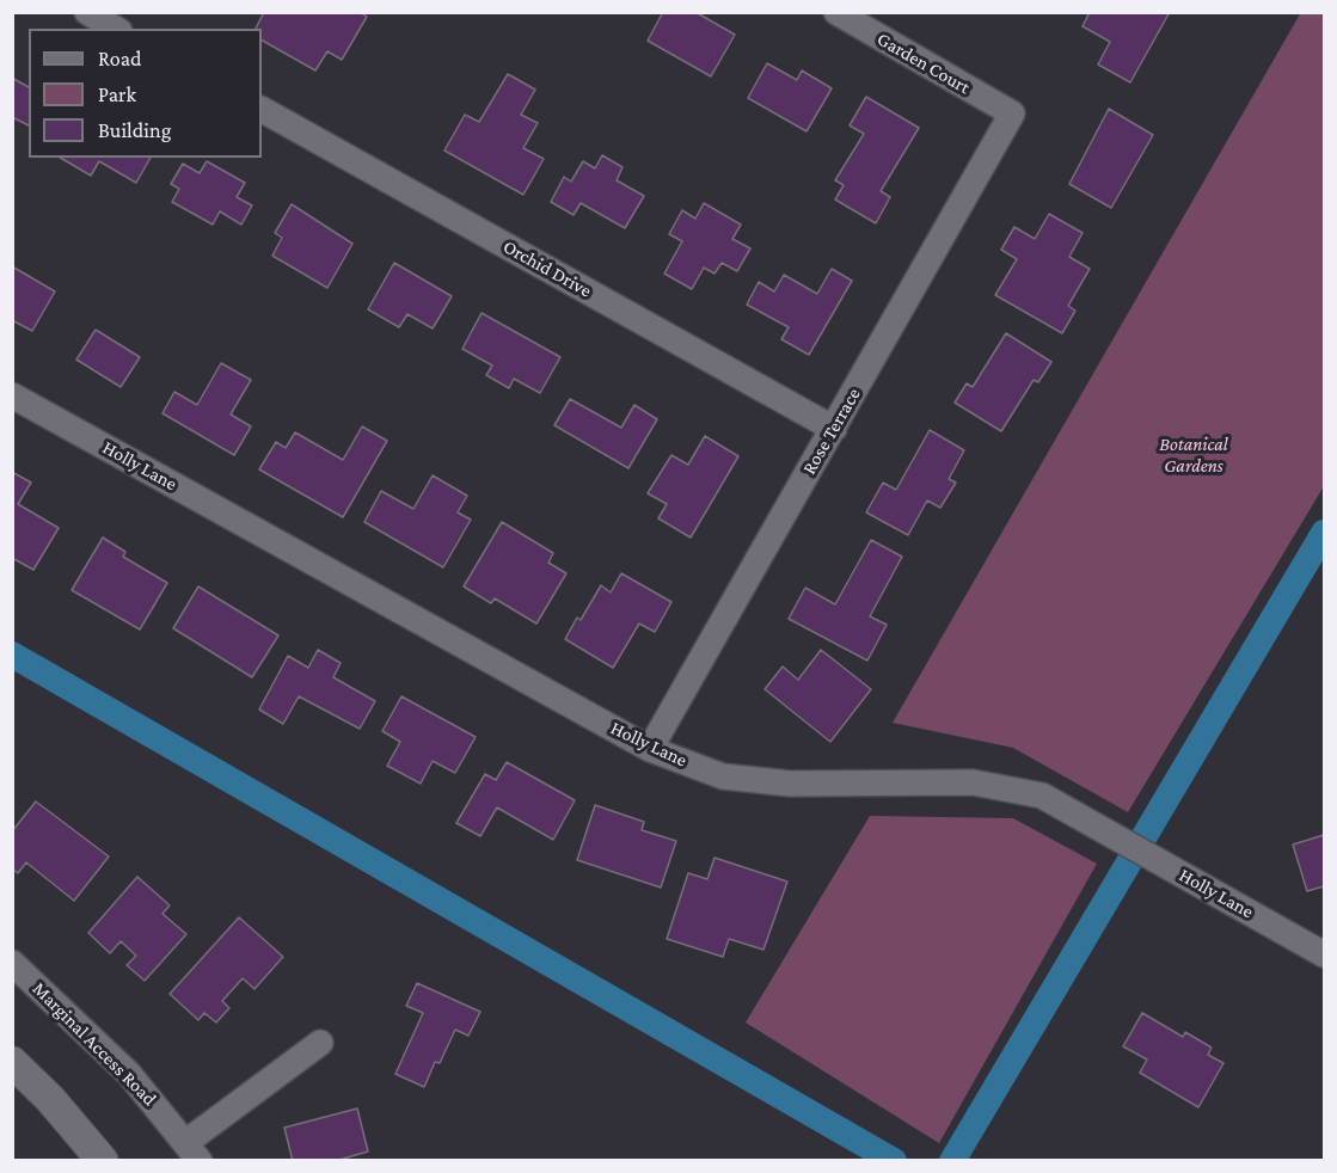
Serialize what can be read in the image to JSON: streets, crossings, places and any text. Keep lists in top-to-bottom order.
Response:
{
  "streets": {
    "street": [
      "Garden Court",
      "Orchid Drive",
      "Rose Terrace",
      "Holly Lane",
      "Marginal Access Road"
    ]
  },
  "crossings": [
    ["Garden Court", "Rose Terrace"],
    ["Orchid Drive", "Rose Terrace"],
    ["Rose Terrace", "Holly Lane"]
  ],
  "parks": ["Botanical Gardens"],
  "legend": ["Road", "Park", "Building"]
}
